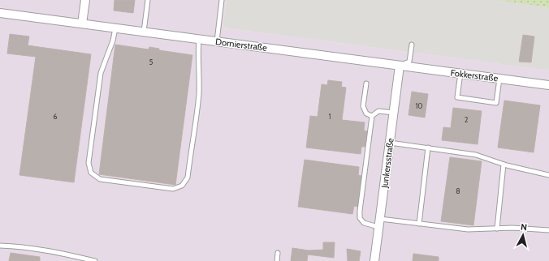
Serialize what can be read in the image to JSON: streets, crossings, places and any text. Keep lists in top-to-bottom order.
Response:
{
  "streets": {
    "street": ["Dornierstraße", "Fokkerstraße", "Junkersstraße"]
  },
  "crossings": [
    ["Dornierstraße", "Fokkerstraße"],
    ["Dornierstraße", "Junkersstraße"],
    ["Fokkerstraße", "Junkersstraße"]
  ],
  "house_numbers": [
    "5",
    "10",
    "6",
    "1",
    "2",
    "8"
  ],
  "north": "top"
}
